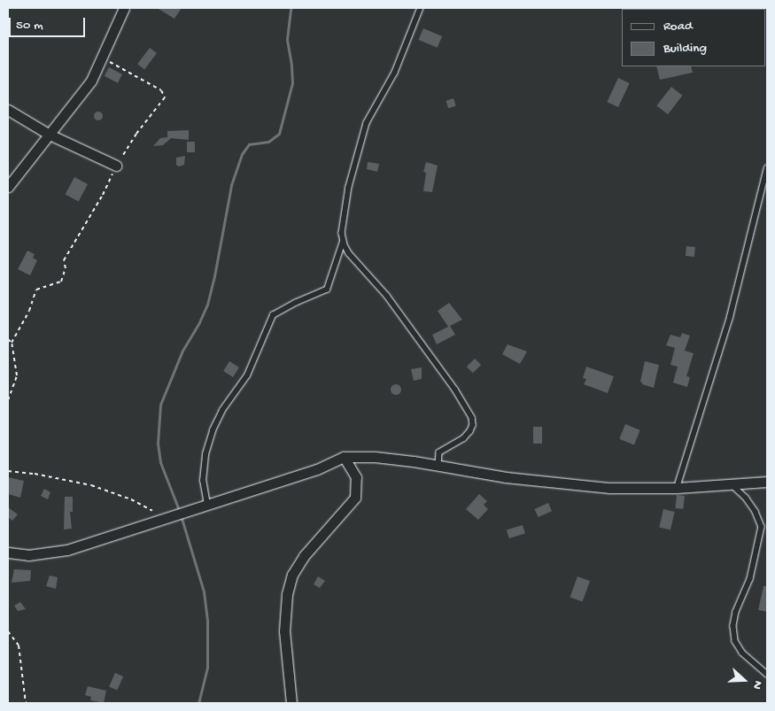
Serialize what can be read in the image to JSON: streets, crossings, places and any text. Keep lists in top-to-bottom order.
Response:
{
  "legend": ["Road", "Building"],
  "scale_bar": "50 m",
  "north": "right"
}
